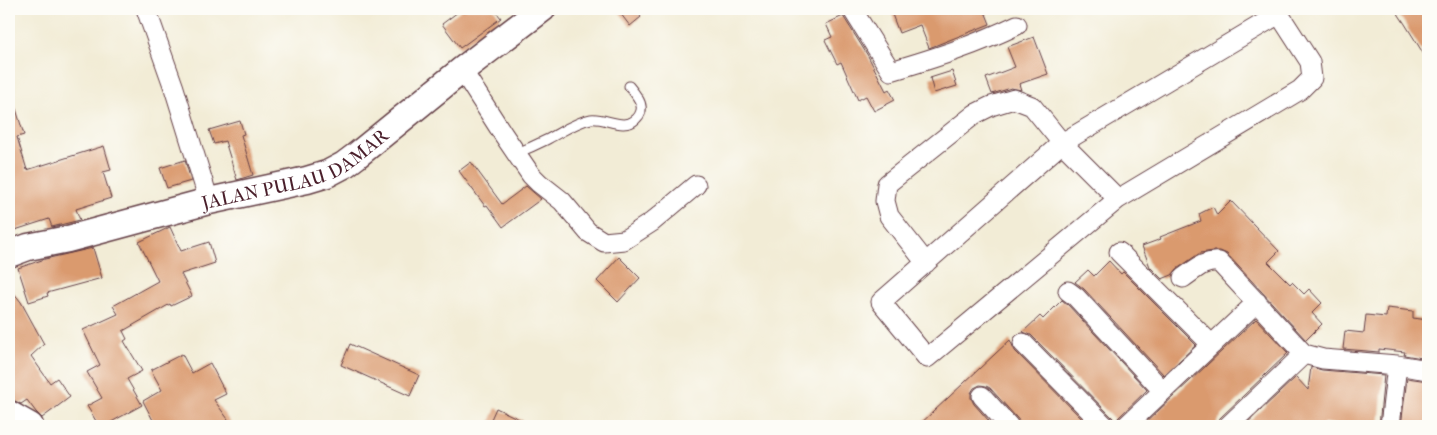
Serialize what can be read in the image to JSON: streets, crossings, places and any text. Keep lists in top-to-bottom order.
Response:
{
  "streets": {
    "street": ["JALAN PULAU DAMAR"]
  }
}
